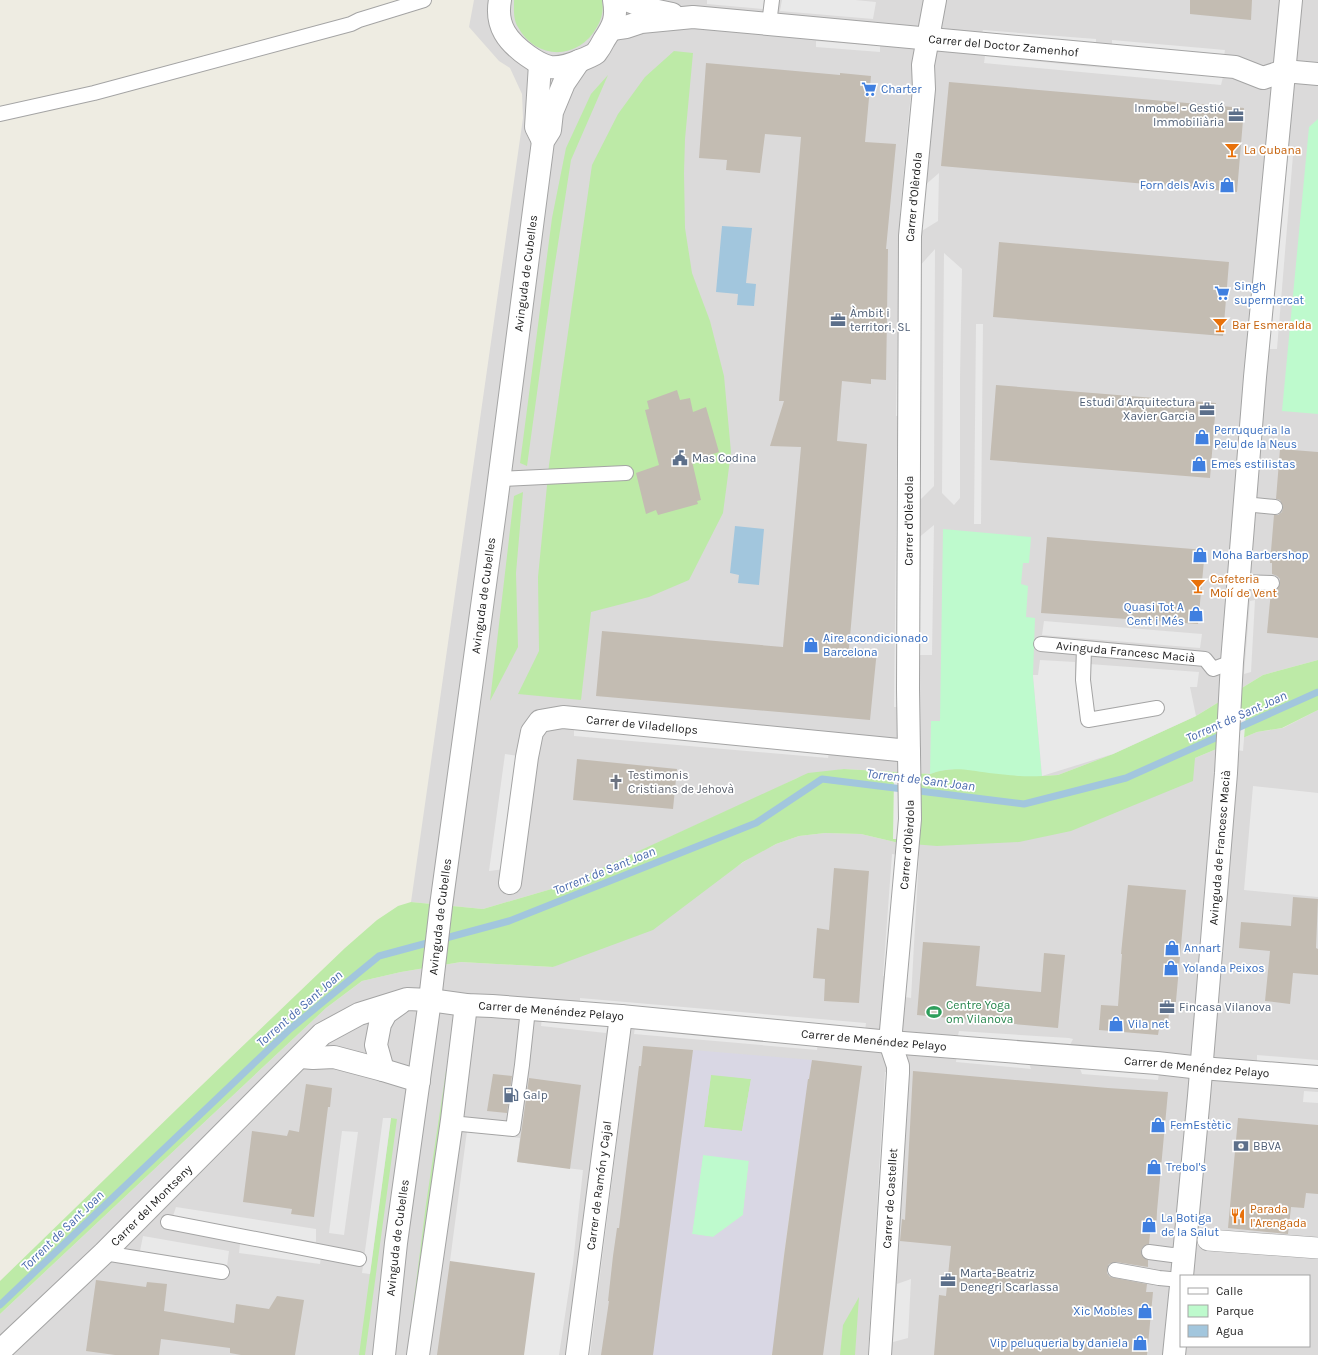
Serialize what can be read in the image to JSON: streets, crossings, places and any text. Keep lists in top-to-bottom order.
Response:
{
  "streets": {
    "street": [
      "Carrer del Doctor Zamenhof",
      "Carrer d'Olèrdola",
      "Avinguda de Cubelles",
      "Carrer de Viladellops",
      "Avinguda de Francesc Macià",
      "Carrer de Menéndez Pelayo",
      "Carrer de Ramón y Cajal",
      "Carrer de Castellet",
      "Carrer del Montseny"
    ],
    "lane": ["Avinguda Francesc Macià"]
  },
  "crossings": [
    ["Carrer del Doctor Zamenhof", "Carrer d'Olèrdola"],
    ["Carrer del Doctor Zamenhof", "Avinguda de Francesc Macià"],
    ["Carrer d'Olèrdola", "Carrer de Viladellops"],
    ["Carrer d'Olèrdola", "Carrer de Menéndez Pelayo"],
    ["Carrer d'Olèrdola", "Carrer de Castellet"],
    ["Avinguda de Cubelles", "Carrer de Menéndez Pelayo"],
    ["Avinguda de Cubelles", "Carrer del Montseny"],
    ["Avinguda Francesc Macià", "Avinguda de Francesc Macià"],
    ["Avinguda de Francesc Macià", "Carrer de Menéndez Pelayo"],
    ["Carrer de Menéndez Pelayo", "Carrer de Ramón y Cajal"],
    ["Carrer de Menéndez Pelayo", "Carrer de Castellet"],
    ["Carrer de Menéndez Pelayo", "Carrer del Montseny"]
  ],
  "water": ["Torrent de Sant Joan"],
  "places": {
    "supermarket": ["Charter", "Singh supermercat"],
    "office": [
      "Inmobel - Gestió Immobiliària",
      "Àmbit i territori, SL",
      "Estudi d'Arquitectura Xavier Garcia",
      "Fincasa Vilanova",
      "Marta-Beatriz Denegri Scarlassa"
    ],
    "bar": ["La Cubana", "Bar Esmeralda", "Cafeteria Molí de Vent"],
    "shop": [
      "Forn dels Avis",
      "Perruqueria la Pelu de la Neus",
      "Emes estilistas",
      "Moha Barbershop",
      "Quasi Tot A Cent i Més",
      "Aire acondicionado Barcelona",
      "Annart",
      "Yolanda Peixos",
      "Vila net",
      "FemEstètic",
      "Trebol's",
      "La Botiga de la Salut",
      "Xic Mobles",
      "Vip peluqueria by daniela"
    ],
    "public building": ["Mas Codina"],
    "church": ["Testimonis Cristians de Jehovà"],
    "sports": ["Centre Yoga om Vilanova"],
    "fuel station": ["Galp"],
    "bank": ["BBVA"],
    "restaurant": ["Parada l'Arengada"]
  },
  "legend": ["Calle", "Parque", "Agua"]
}
